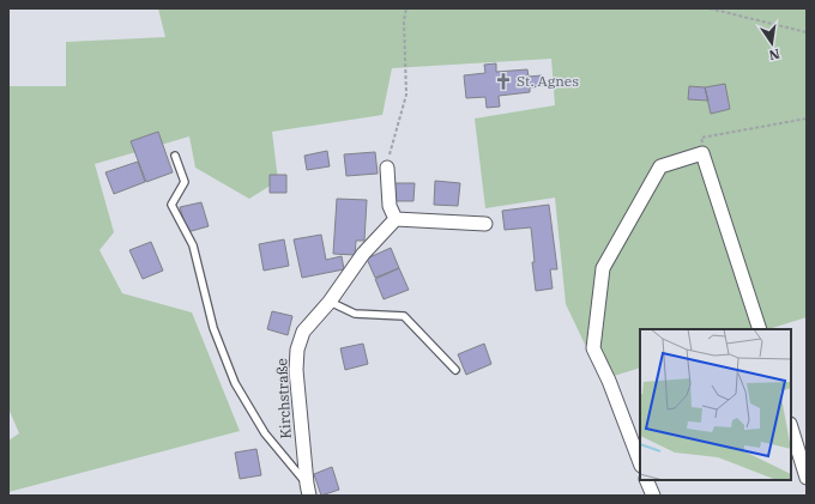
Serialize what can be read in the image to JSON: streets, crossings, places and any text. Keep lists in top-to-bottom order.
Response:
{
  "streets": {
    "street": ["Kirchstraße"]
  },
  "places": {
    "church": ["St. Agnes"]
  },
  "north": "bottom"
}
